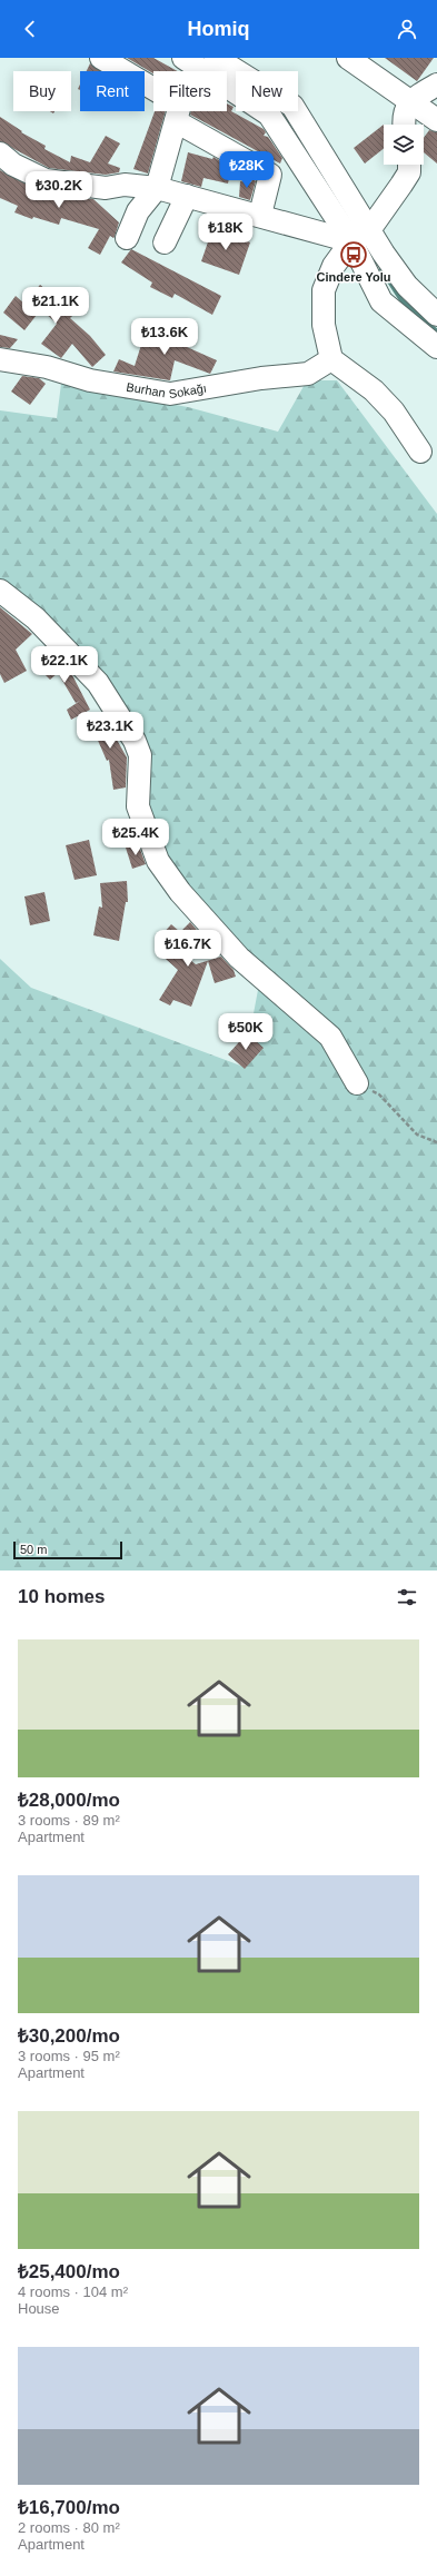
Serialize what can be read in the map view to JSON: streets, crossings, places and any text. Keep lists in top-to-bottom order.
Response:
{
  "streets": {
    "street": ["Burhan Sokağı"]
  },
  "places": {
    "bus stop": ["Cindere Yolu"]
  },
  "scale_bar": "50 m",
  "page": {
    "header": "Homiq",
    "chip": [
      "Buy",
      "Rent",
      "Filters",
      "New"
    ],
    "price": [
      "₺28K",
      "₺30.2K",
      "₺18K",
      "₺21.1K",
      "₺13.6K",
      "₺22.1K",
      "₺23.1K",
      "₺25.4K",
      "₺16.7K",
      "₺50K"
    ],
    "scale": "50 m",
    "heading": "10 homes",
    "list": [
      {
        "name": "₺28,000/mo",
        "note": "3 rooms · 89 m² · Apartment"
      },
      {
        "name": "₺30,200/mo",
        "note": "3 rooms · 95 m² · Apartment"
      },
      {
        "name": "₺25,400/mo",
        "note": "4 rooms · 104 m² · House"
      },
      {
        "name": "₺16,700/mo",
        "note": "2 rooms · 80 m² · Apartment"
      }
    ]
  }
}
